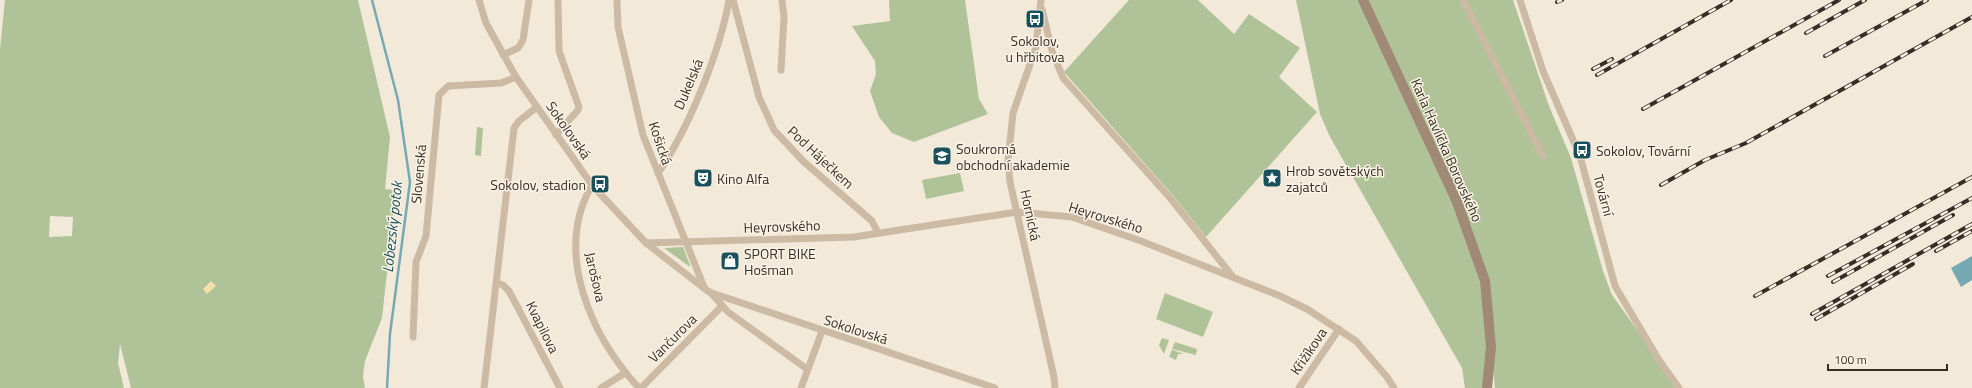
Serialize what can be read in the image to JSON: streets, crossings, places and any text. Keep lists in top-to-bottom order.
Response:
{
  "streets": {
    "street": [
      "Dukelská",
      "Sokolovská",
      "Košická",
      "Karla Havlíčka Borovského",
      "Pod Háječkem",
      "Slovenská",
      "Tovární",
      "Hornická",
      "Heyrovského",
      "Jarošova",
      "Kvapilova",
      "Vančurova",
      "Křižíkova"
    ]
  },
  "crossings": [
    ["Dukelská", "Košická"],
    ["Sokolovská", "Košická"],
    ["Sokolovská", "Slovenská"],
    ["Sokolovská", "Heyrovského"],
    ["Sokolovská", "Jarošova"],
    ["Sokolovská", "Vančurova"],
    ["Košická", "Heyrovského"],
    ["Pod Háječkem", "Heyrovského"],
    ["Hornická", "Heyrovského"],
    ["Heyrovského", "Křižíkova"],
    ["Jarošova", "Vančurova"]
  ],
  "water": ["Lobezský potok"],
  "places": {
    "bus stop": ["Sokolov, u hřbitova", "Sokolov, Tovární", "Sokolov, stadion"],
    "school or university": ["Soukromá obchodní akademie"],
    "theatre": ["Kino Alfa"],
    "place": ["Hrob sovětských zajatců"],
    "shop": ["SPORT BIKE Hošman"]
  },
  "scale_bar": "100 m"
}
